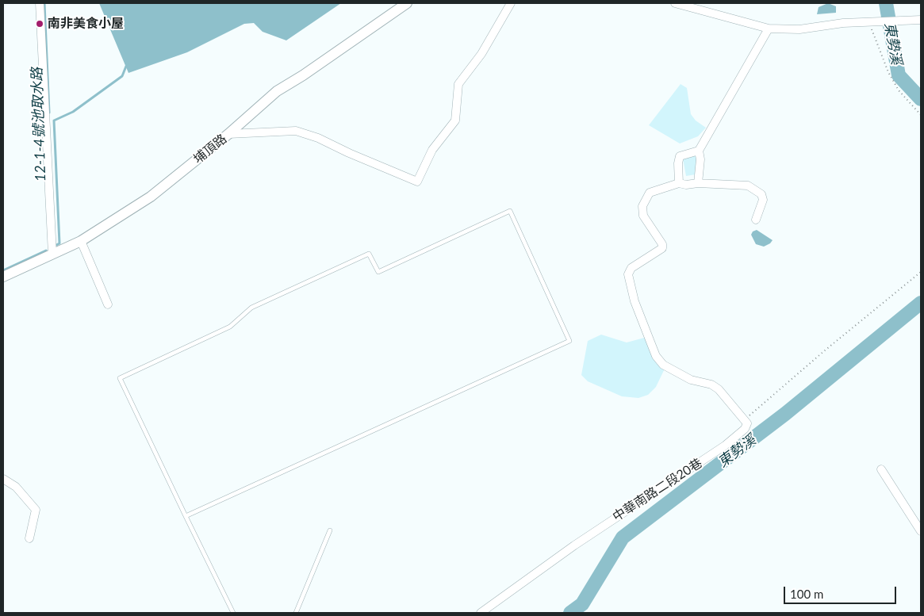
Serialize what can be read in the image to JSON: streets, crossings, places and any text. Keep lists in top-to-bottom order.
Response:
{
  "streets": {
    "street": ["埔頂路", "中華南路二段20巷"]
  },
  "water": ["東勢溪", "12-1-4號池取水路"],
  "places": ["南非美食小屋"],
  "scale_bar": "100 m"
}
